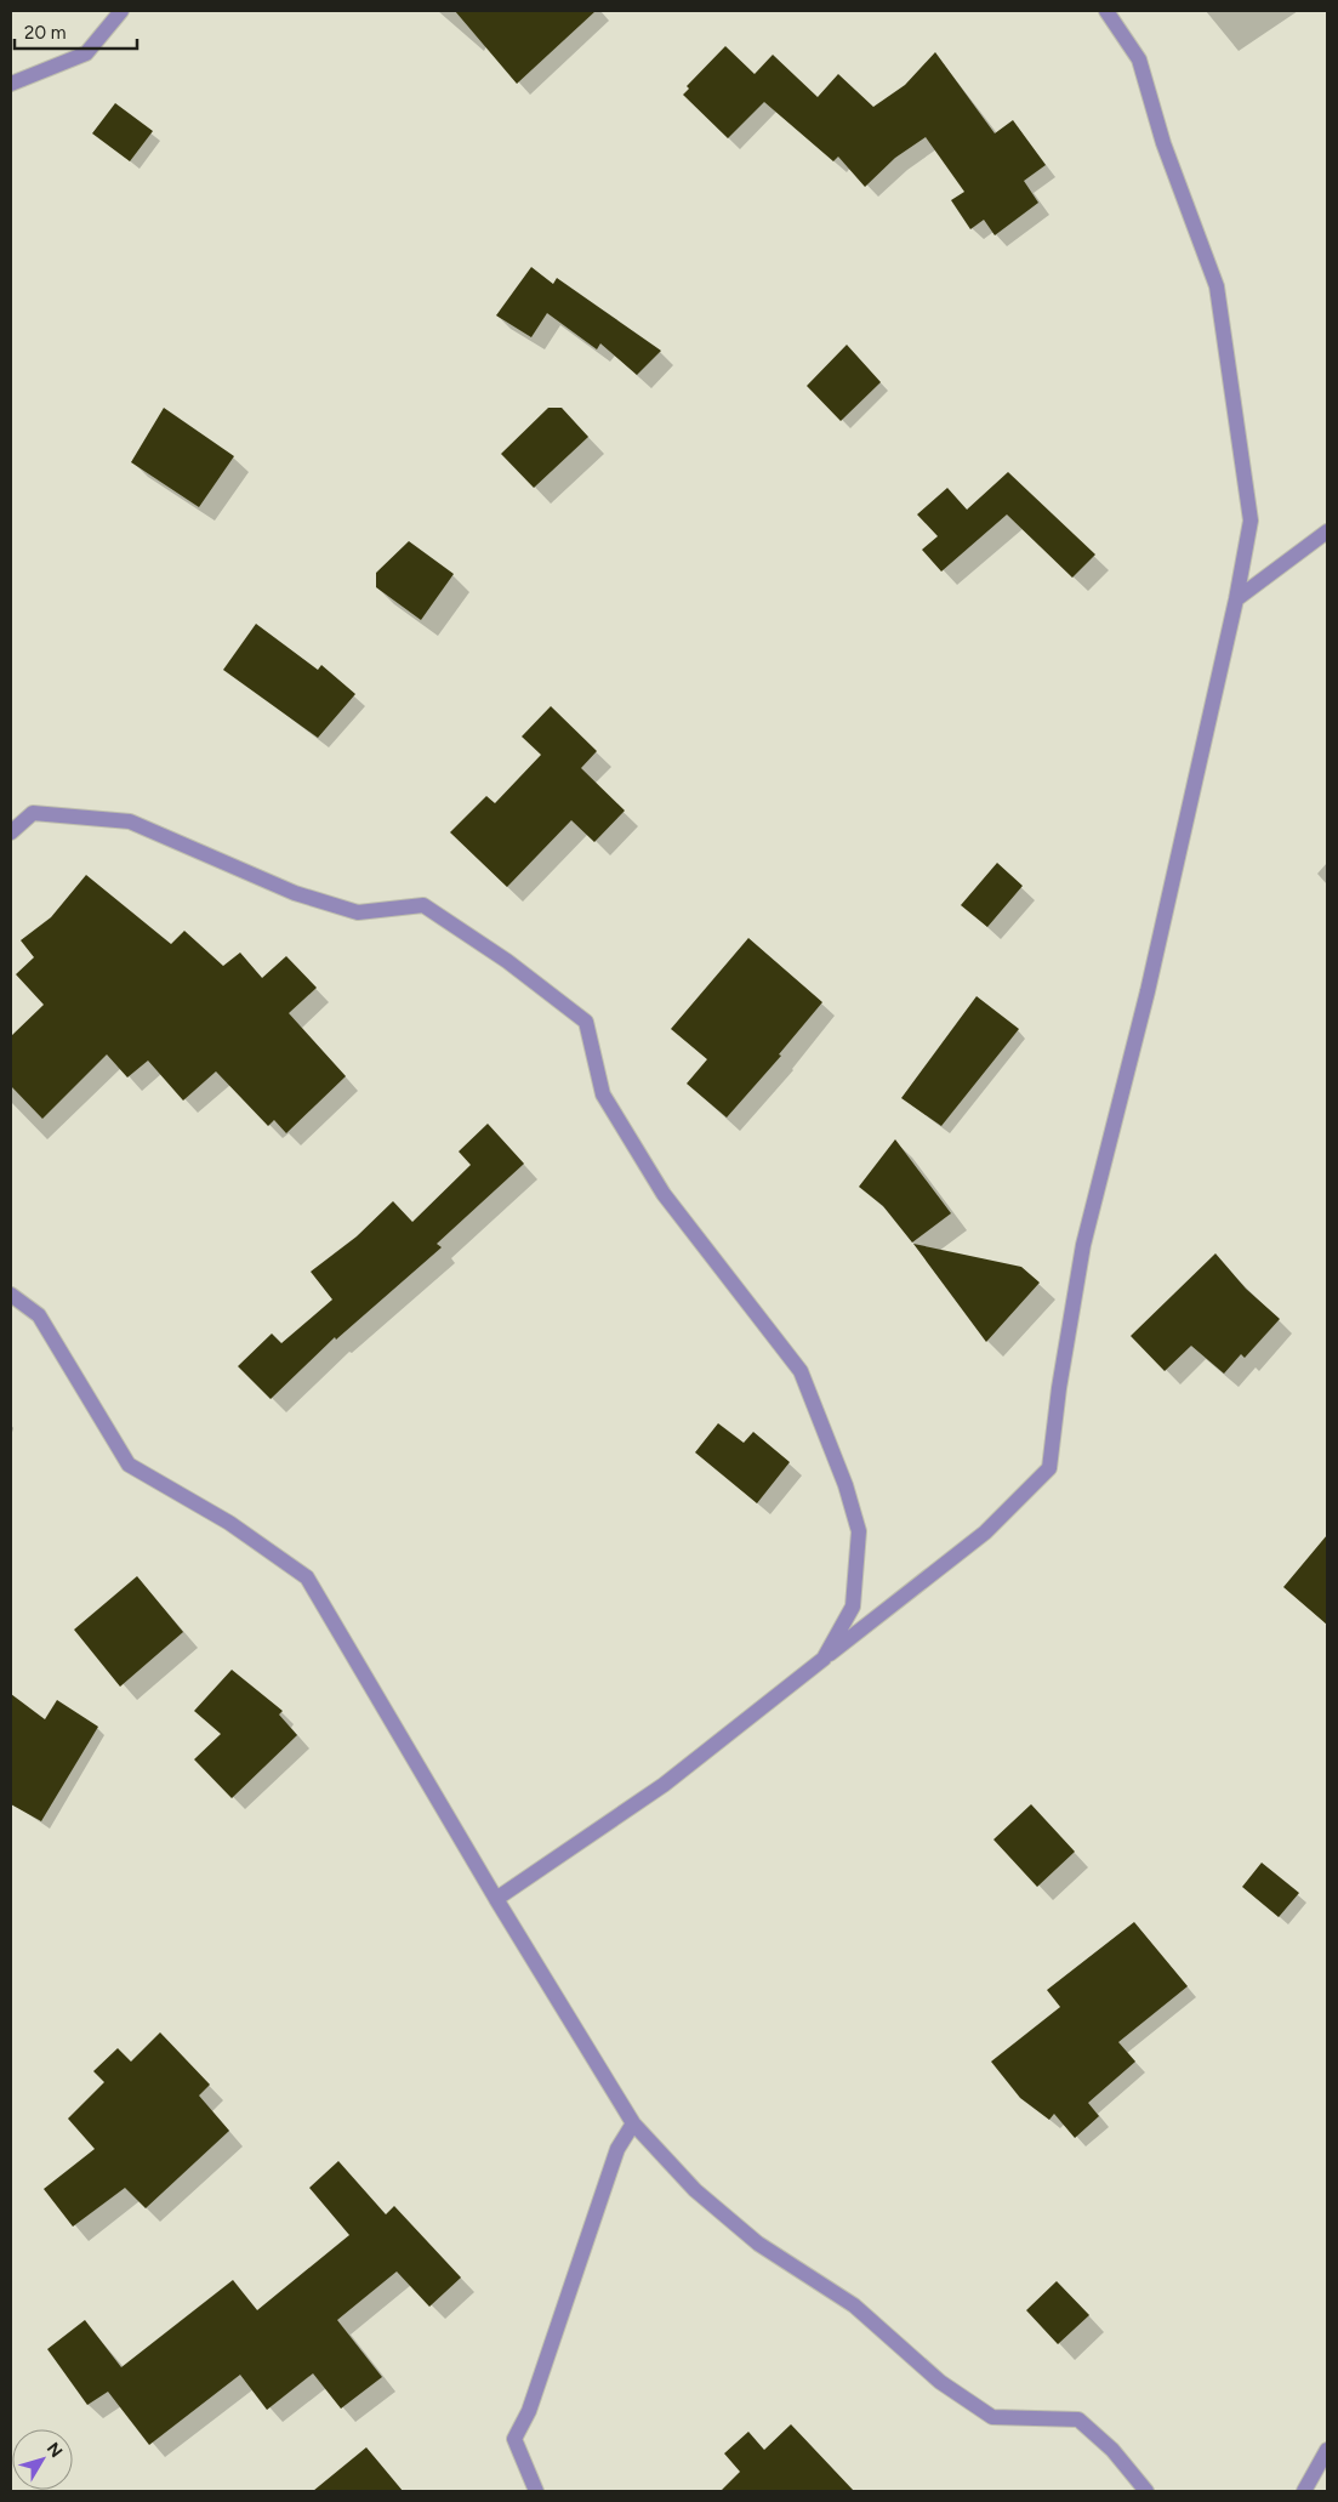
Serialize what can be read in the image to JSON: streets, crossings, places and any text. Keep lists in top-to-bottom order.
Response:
{
  "scale_bar": "20 m",
  "north": "top right"
}
